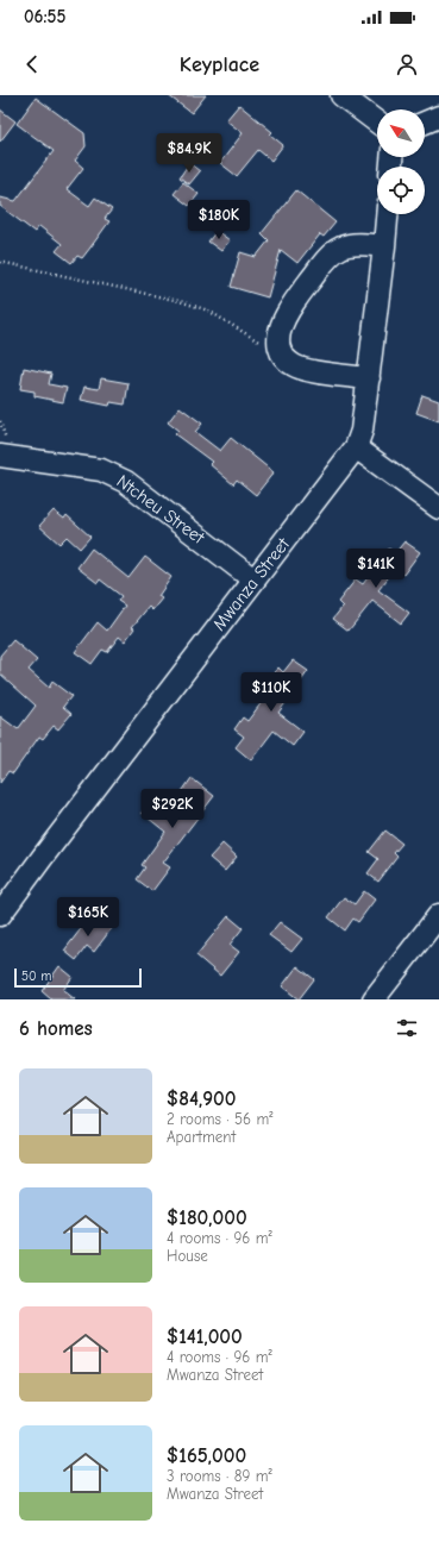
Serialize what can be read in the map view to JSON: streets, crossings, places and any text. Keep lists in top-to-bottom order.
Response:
{
  "streets": {
    "street": ["Ntcheu Street", "Mwanza Street"]
  },
  "crossings": [
    ["Ntcheu Street", "Mwanza Street"]
  ],
  "scale_bar": "50 m",
  "north": "top left",
  "page": {
    "status": "06:55",
    "header": "Keyplace",
    "price": [
      "$84.9K",
      "$180K",
      "$141K",
      "$110K",
      "$292K",
      "$165K"
    ],
    "scale": "50 m",
    "heading": "6 homes",
    "list": [
      {
        "name": "$84,900",
        "note": "2 rooms · 56 m² · Apartment"
      },
      {
        "name": "$180,000",
        "note": "4 rooms · 96 m² · House"
      },
      {
        "name": "$141,000",
        "note": "4 rooms · 96 m² · Mwanza Street"
      },
      {
        "name": "$165,000",
        "note": "3 rooms · 89 m² · Mwanza Street"
      }
    ]
  }
}
